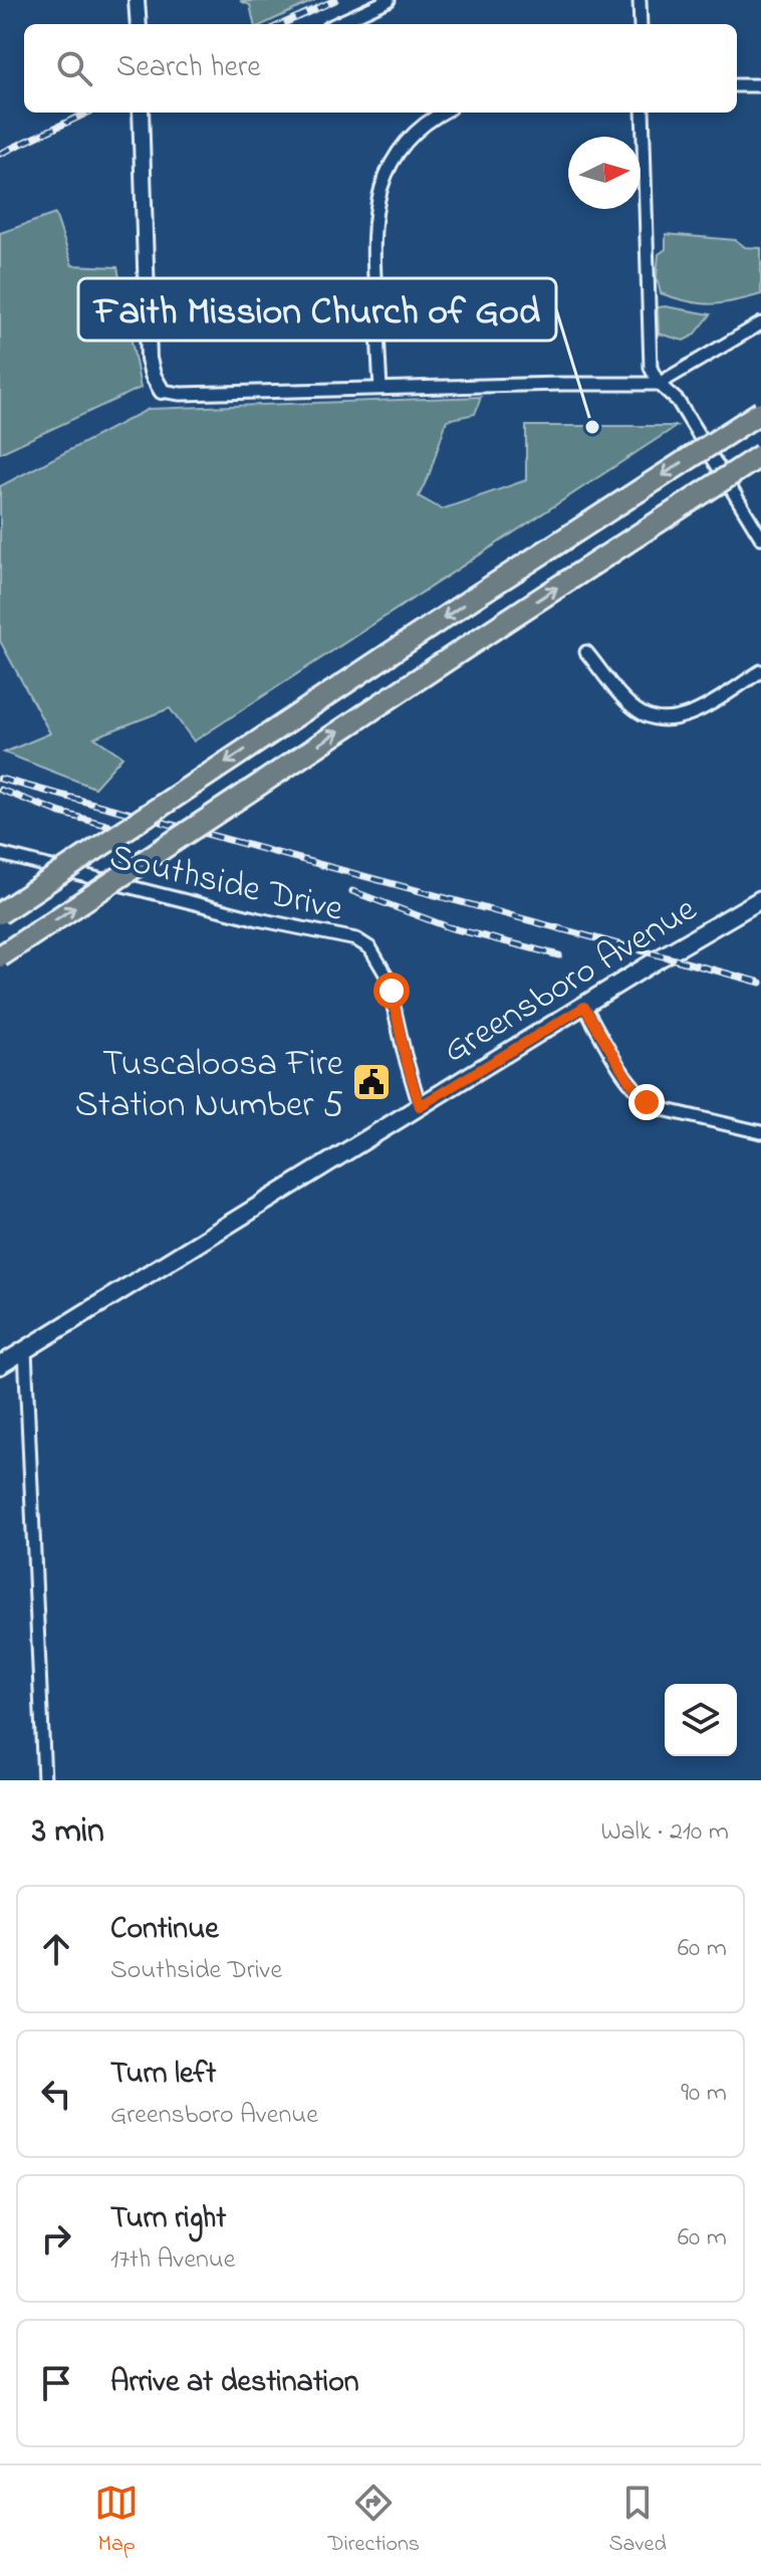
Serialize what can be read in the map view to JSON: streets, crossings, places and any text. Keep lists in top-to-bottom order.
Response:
{
  "streets": {
    "main road": ["Greensboro Avenue"],
    "street": ["Southside Drive"]
  },
  "crossings": [
    ["Southside Drive", "Greensboro Avenue"]
  ],
  "places": {
    "other": ["Faith Mission Church of God"],
    "public building": ["Tuscaloosa Fire Station Number 5"]
  },
  "north": "right",
  "page": {
    "search": "Search here",
    "heading": ["3 min", "Walk · 210 m"],
    "list": [
      ["Continue", "Southside Drive", "60 m"],
      ["Turn left", "Greensboro Avenue", "90 m"],
      ["Turn right", "17th Avenue", "60 m"],
      "Arrive at destination"
    ],
    "nav": ["Map", "Directions", "Saved"]
  }
}
